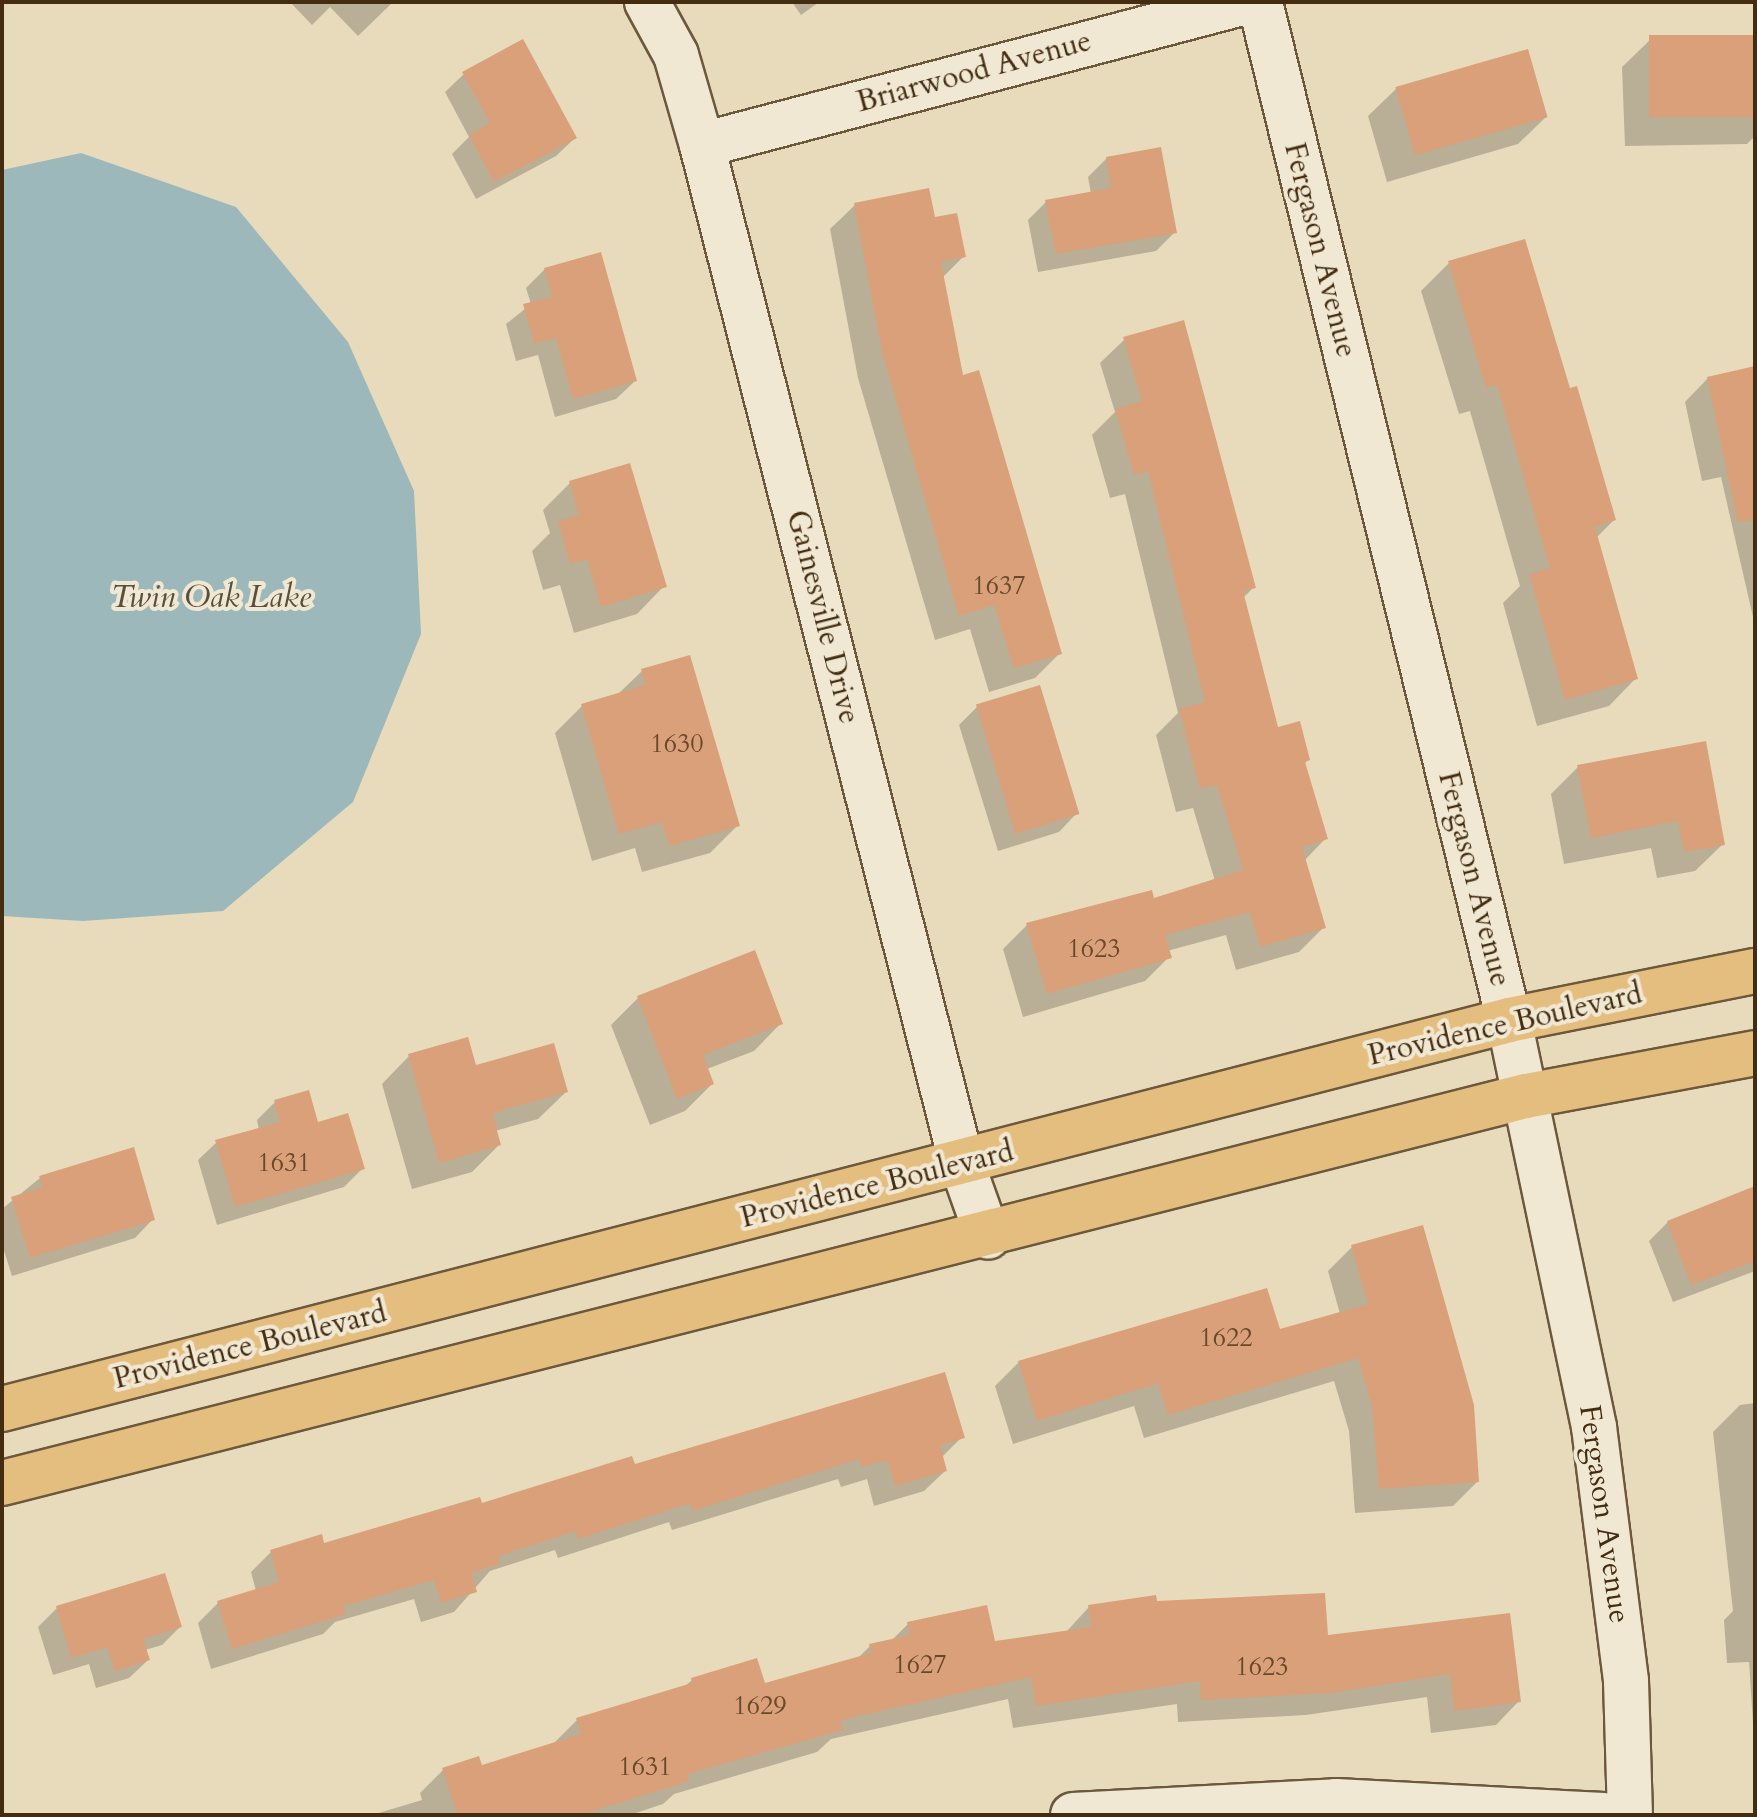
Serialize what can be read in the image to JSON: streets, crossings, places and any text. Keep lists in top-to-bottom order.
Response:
{
  "streets": {
    "main road": ["Providence Boulevard"],
    "street": ["Briarwood Avenue", "Fergason Avenue", "Gainesville Drive"]
  },
  "crossings": [
    ["Briarwood Avenue", "Gainesville Drive"],
    ["Fergason Avenue", "Providence Boulevard"],
    ["Gainesville Drive", "Providence Boulevard"]
  ],
  "water": ["Twin Oak Lake"],
  "house_numbers": [
    "1637",
    "1630",
    "1623",
    "1631",
    "1622",
    "1627",
    "1623",
    "1629",
    "1631"
  ]
}
